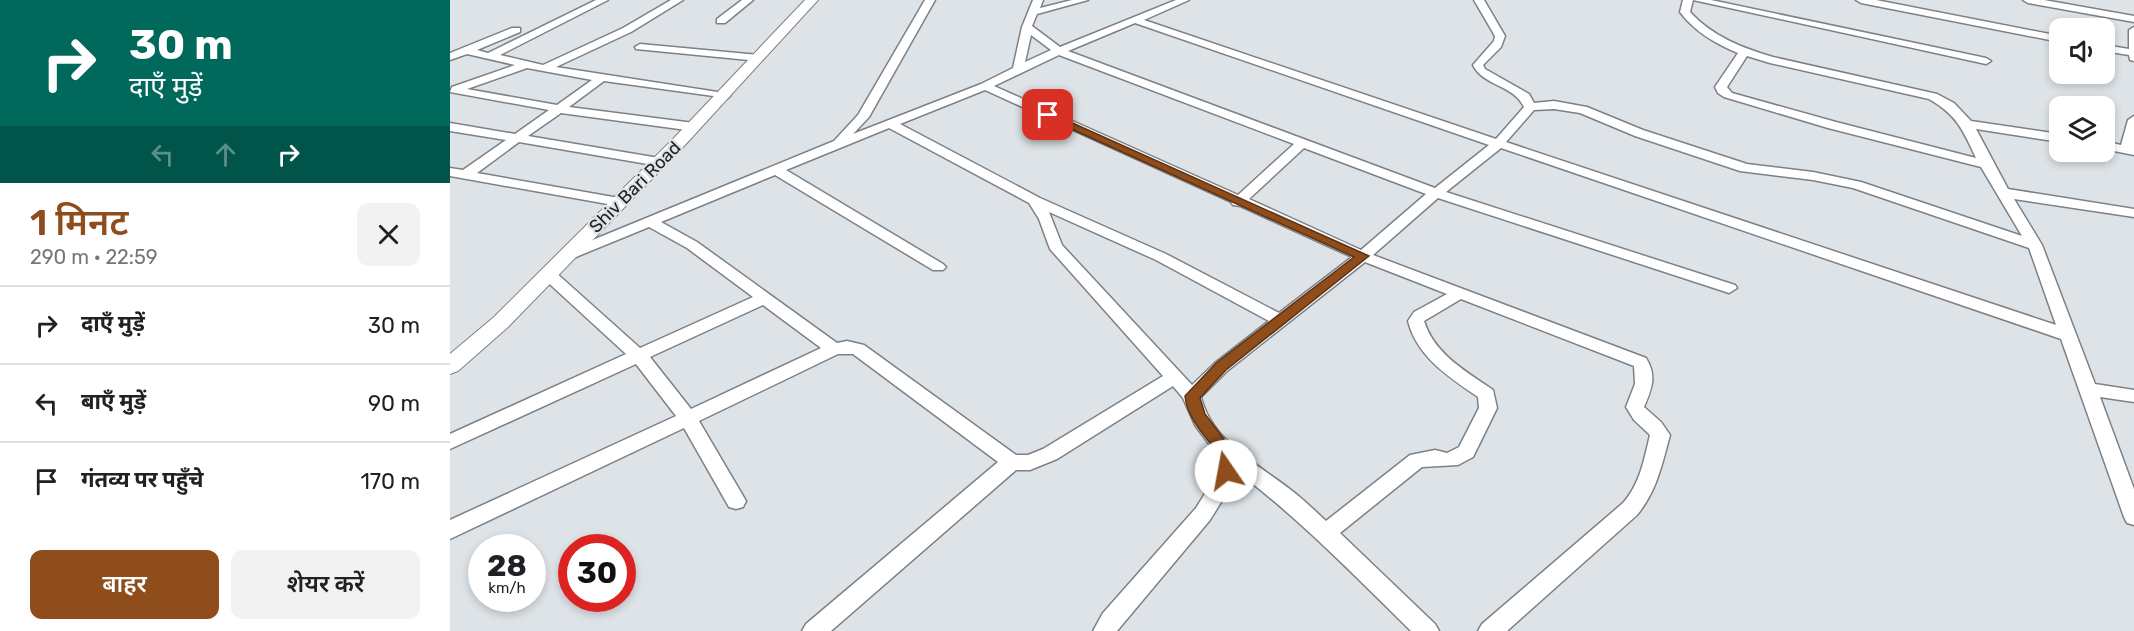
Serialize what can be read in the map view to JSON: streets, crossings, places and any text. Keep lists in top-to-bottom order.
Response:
{
  "streets": {
    "street": ["Shiv Bari Road"]
  },
  "page": {
    "turn": ["30 m", "दाएँ मुड़ें"],
    "heading": ["1 मिनट", "290 m · 22:59"],
    "list": [
      {
        "name": "दाएँ मुड़ें",
        "value": "30 m"
      },
      {
        "name": "बाएँ मुड़ें",
        "value": "90 m"
      },
      {
        "name": "गंतव्य पर पहुँचे",
        "value": "170 m"
      }
    ],
    "speed": "28 km/h",
    "limit": "30",
    "buttons": ["बाहर", "शेयर करें"]
  }
}
